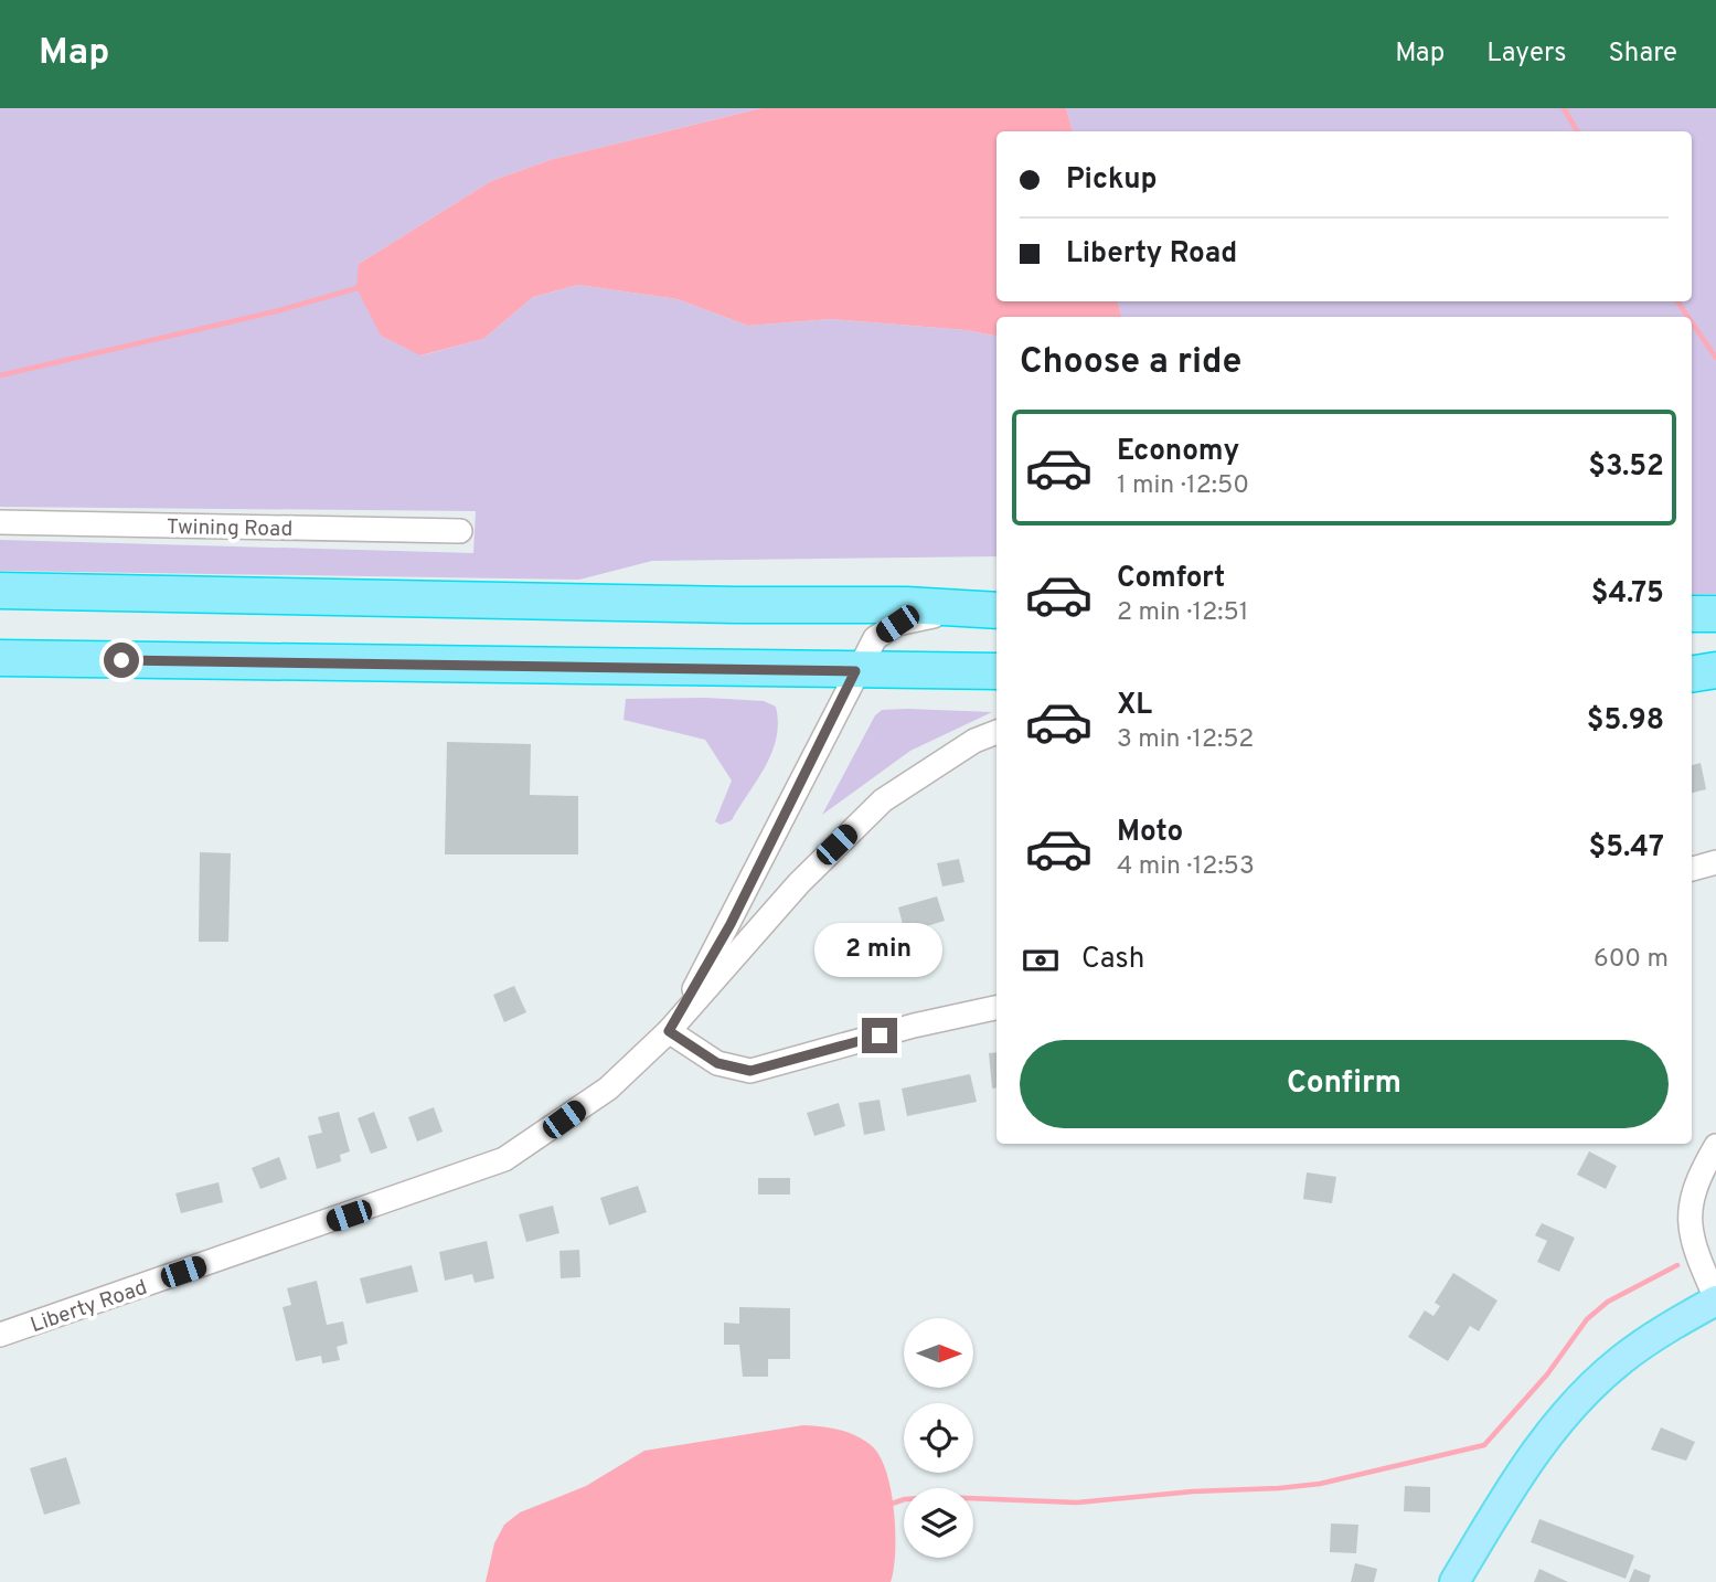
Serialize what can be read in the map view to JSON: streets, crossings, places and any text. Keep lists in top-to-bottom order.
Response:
{
  "streets": {
    "street": ["Twining Road", "Liberty Road"]
  },
  "north": "right",
  "page": {
    "header": "Map",
    "nav": ["Map", "Layers", "Share"],
    "banner": ["Pickup", "Liberty Road"],
    "heading": "Choose a ride",
    "list": [
      {
        "name": "Economy",
        "note": "1 min · 12:50",
        "value": "$3.52"
      },
      {
        "name": "Comfort",
        "note": "2 min · 12:51",
        "value": "$4.75"
      },
      {
        "name": "XL",
        "note": "3 min · 12:52",
        "value": "$5.98"
      },
      {
        "name": "Moto",
        "note": "4 min · 12:53",
        "value": "$5.47"
      }
    ],
    "pay": ["Cash", "600 m"],
    "bubble": "2 min",
    "buttons": "Confirm"
  }
}
